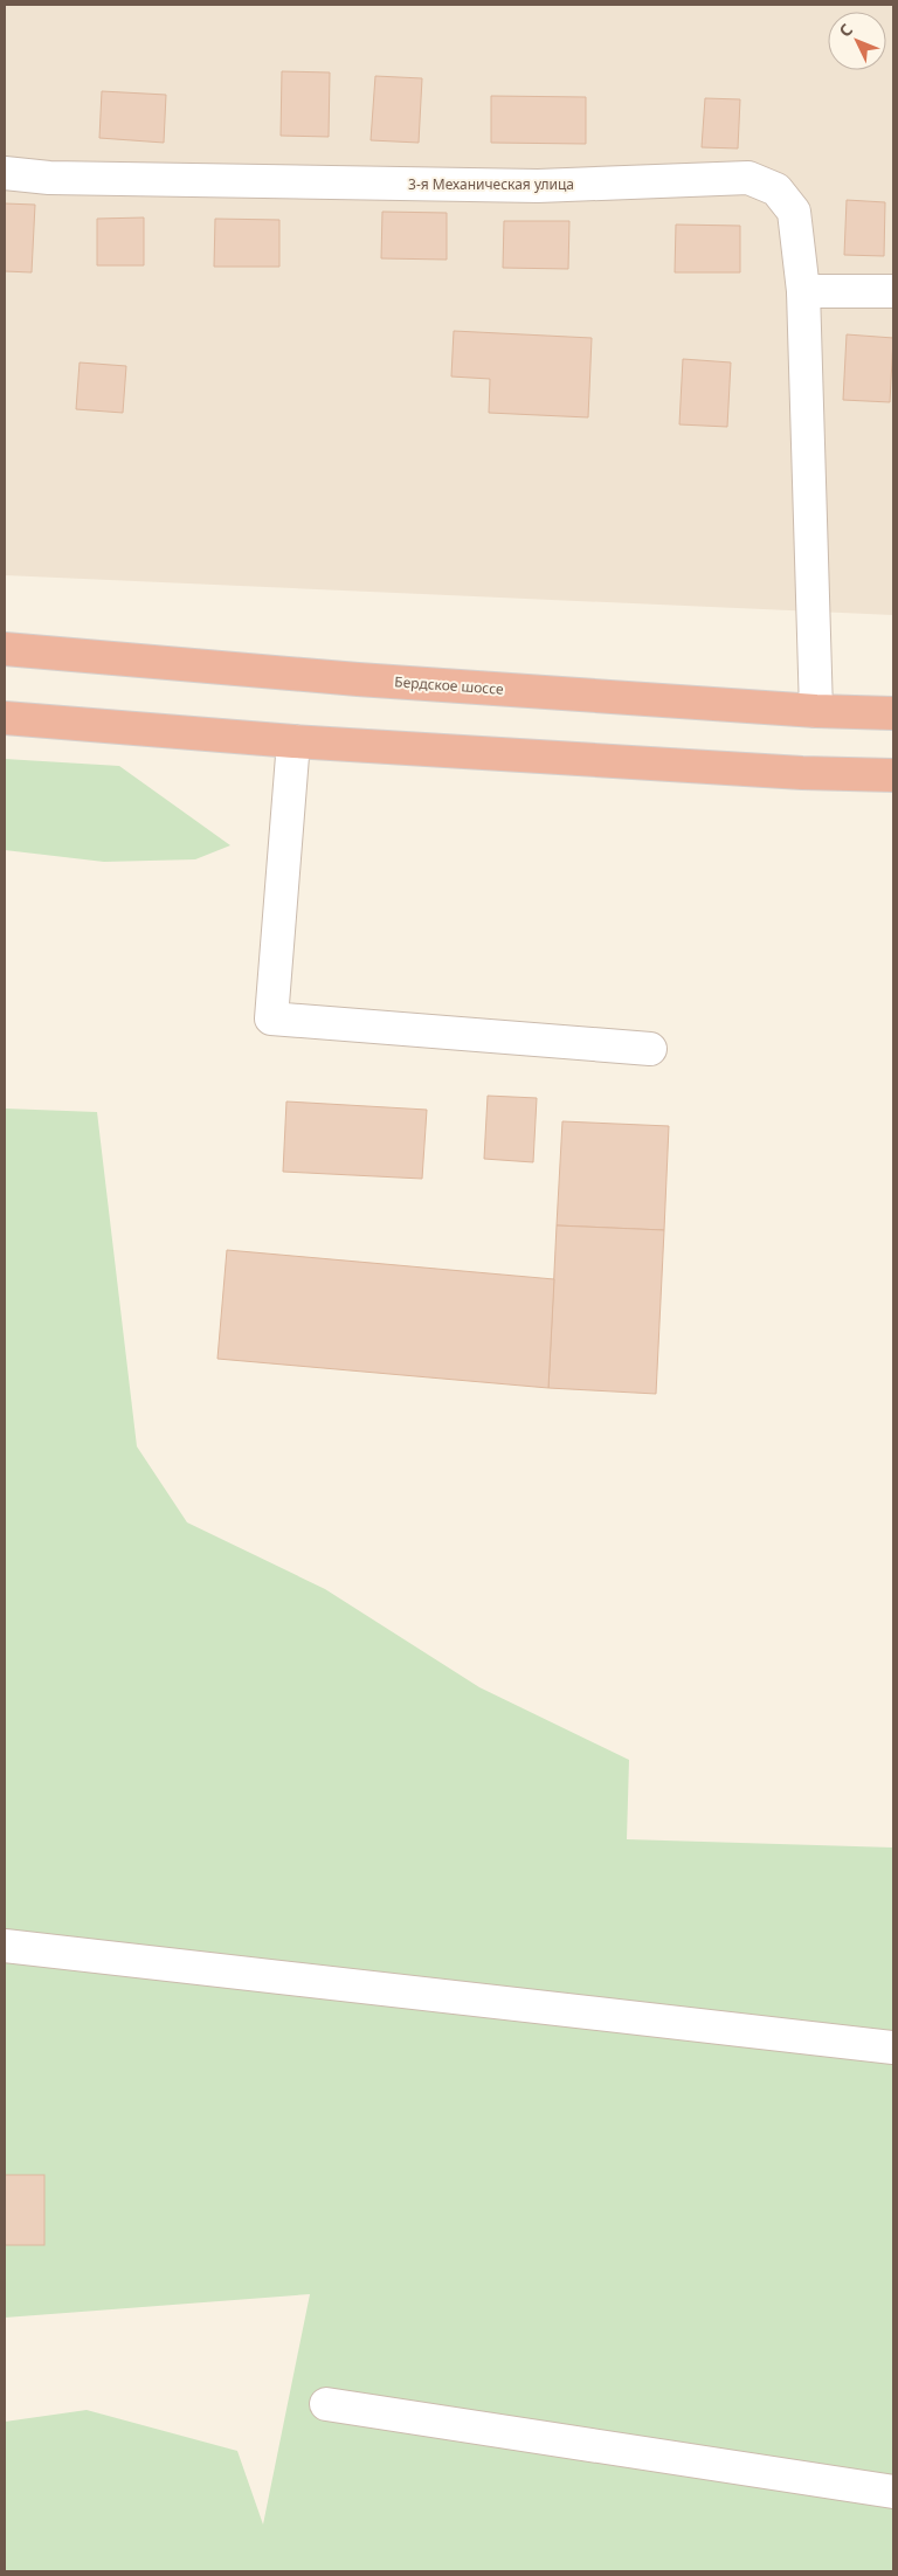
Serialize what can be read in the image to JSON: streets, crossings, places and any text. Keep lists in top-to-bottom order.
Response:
{
  "streets": {
    "highway": ["Бердское шоссе"],
    "street": ["3-я Механическая улица"]
  },
  "crossings": [
    ["3-я Механическая улица", "Бердское шоссе"]
  ],
  "north": "top left"
}
